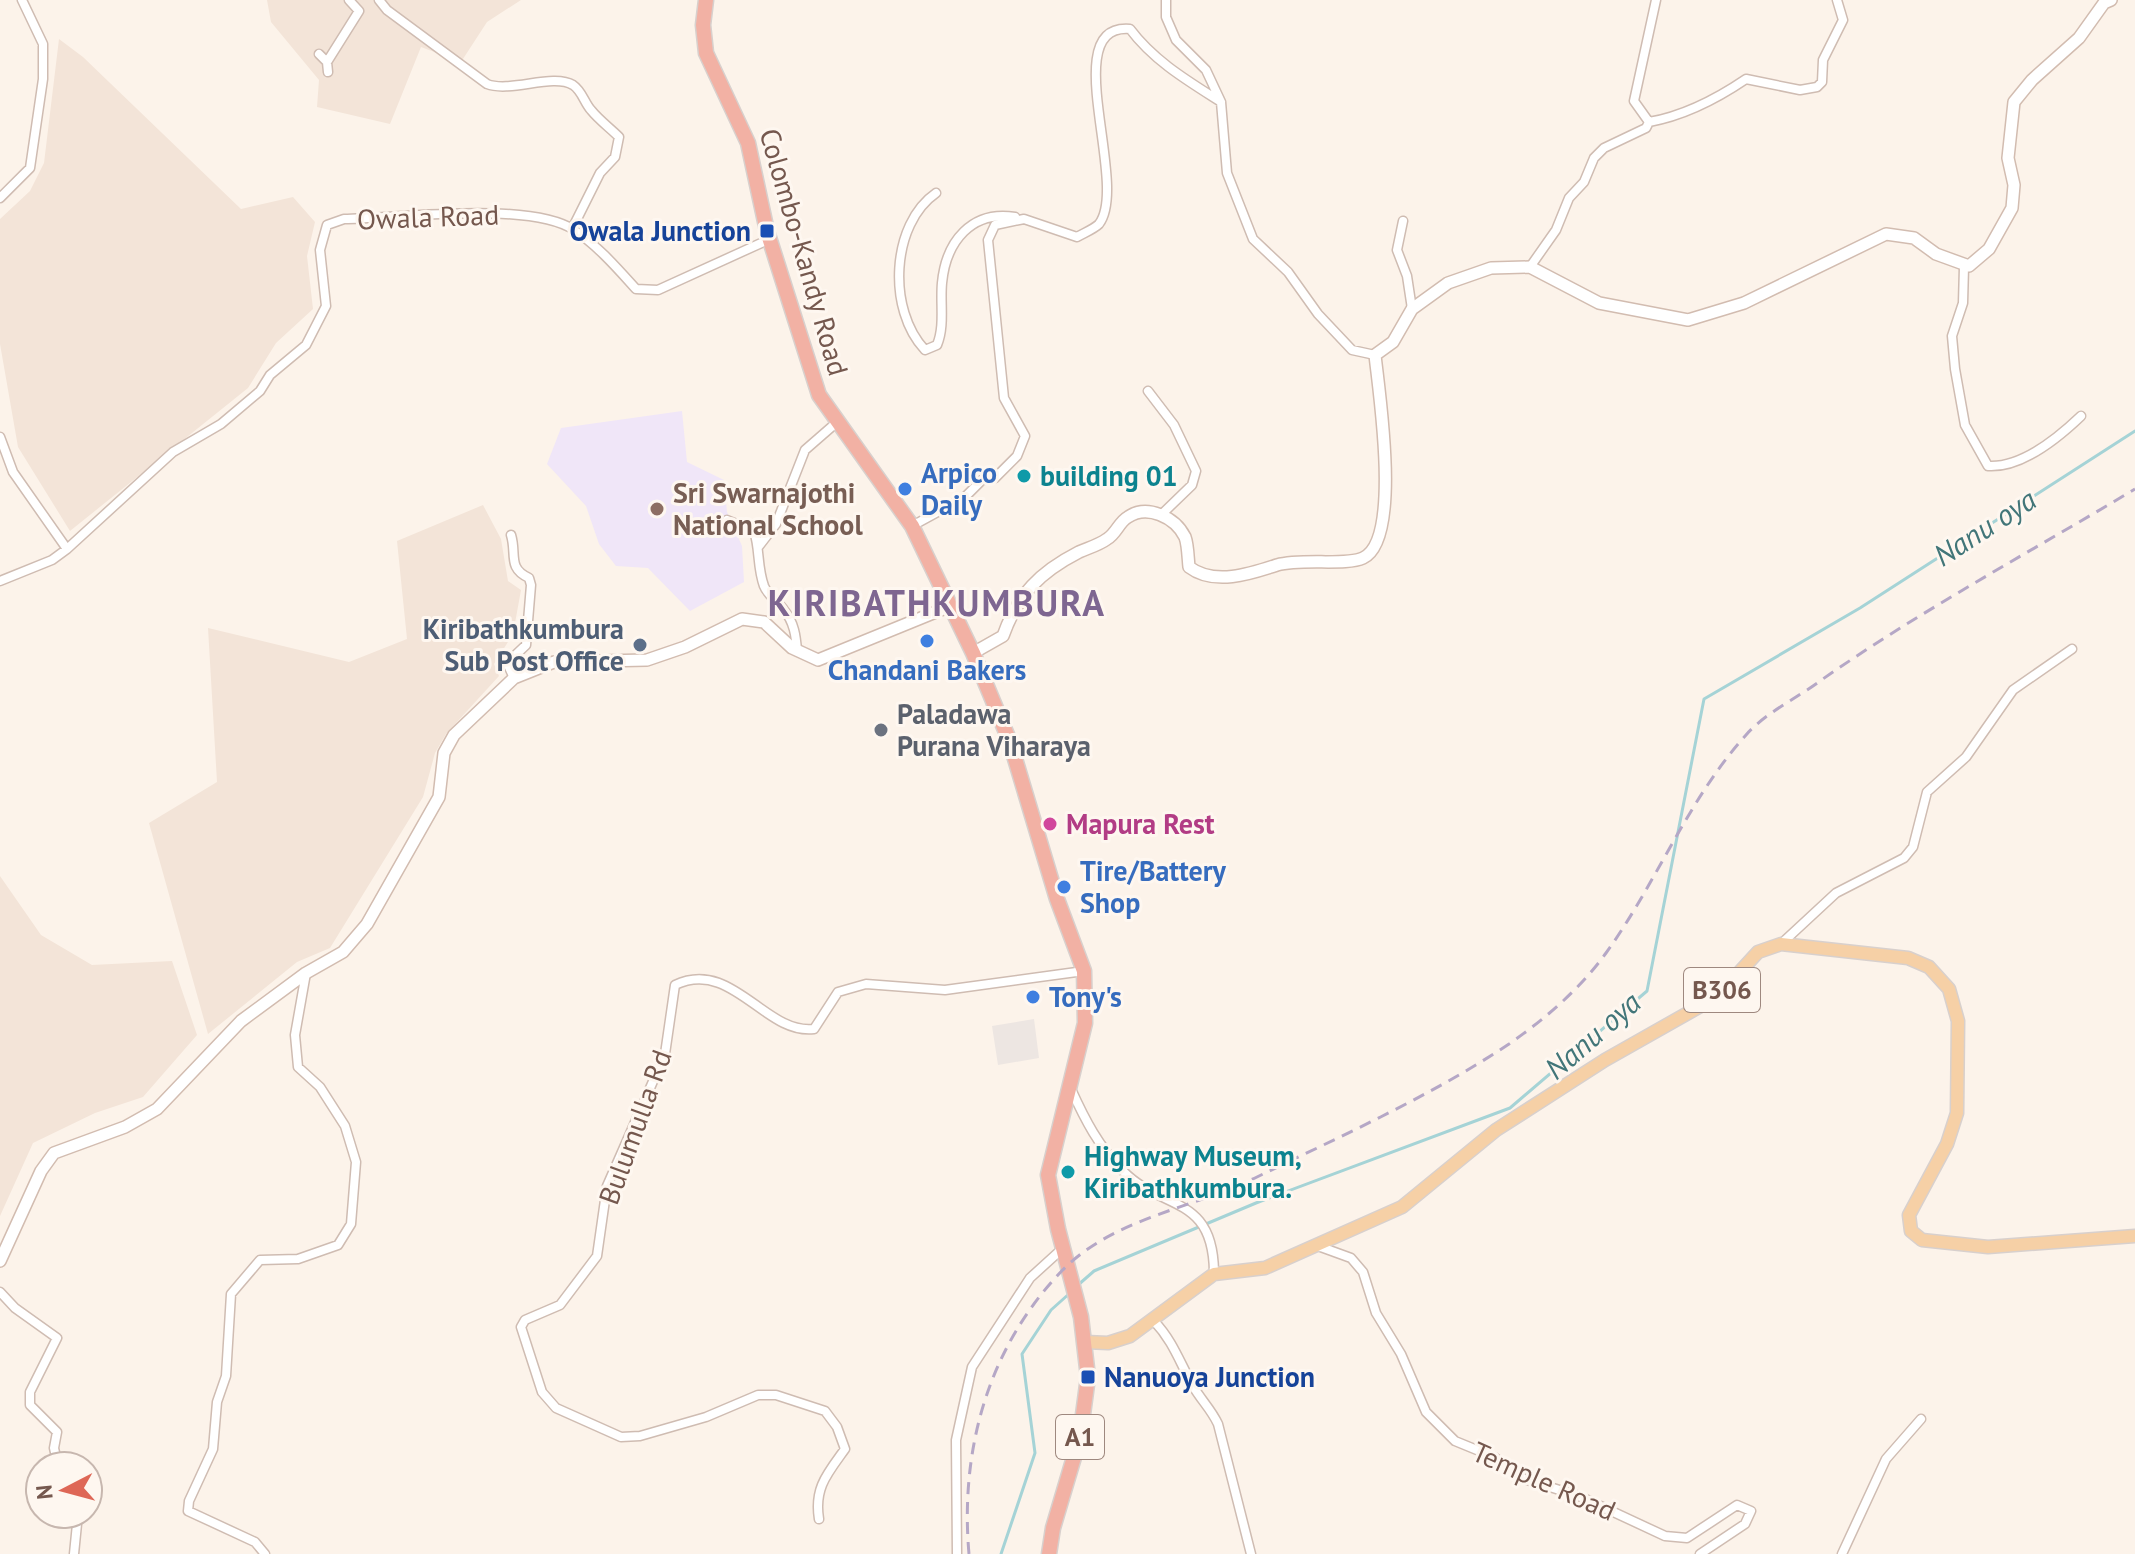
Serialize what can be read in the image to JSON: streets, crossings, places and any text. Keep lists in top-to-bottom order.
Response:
{
  "streets": {
    "highway": ["Colombo-Kandy Road", "A1"],
    "main road": ["B306"],
    "street": ["Owala Road", "Bulumulla Rd", "Temple Road"]
  },
  "crossings": [
    ["Owala Road", "Colombo-Kandy Road"],
    ["Colombo-Kandy Road", "Bulumulla Rd"],
    ["B306", "Temple Road"]
  ],
  "districts": ["KIRIBATHKUMBURA"],
  "water": ["Nanu oya"],
  "places": {
    "transit": ["Owala Junction", "Nanuoya Junction"],
    "other": [
      "building 01",
      "Arpico Daily",
      "Sri Swarnajothi National School",
      "Chandani Bakers",
      "Kiribathkumbura Sub Post Office",
      "Paladawa Purana Viharaya",
      "Mapura Rest",
      "Tire/Battery Shop",
      "Tony's",
      "Highway Museum, Kiribathkumbura."
    ]
  },
  "north": "left"
}
